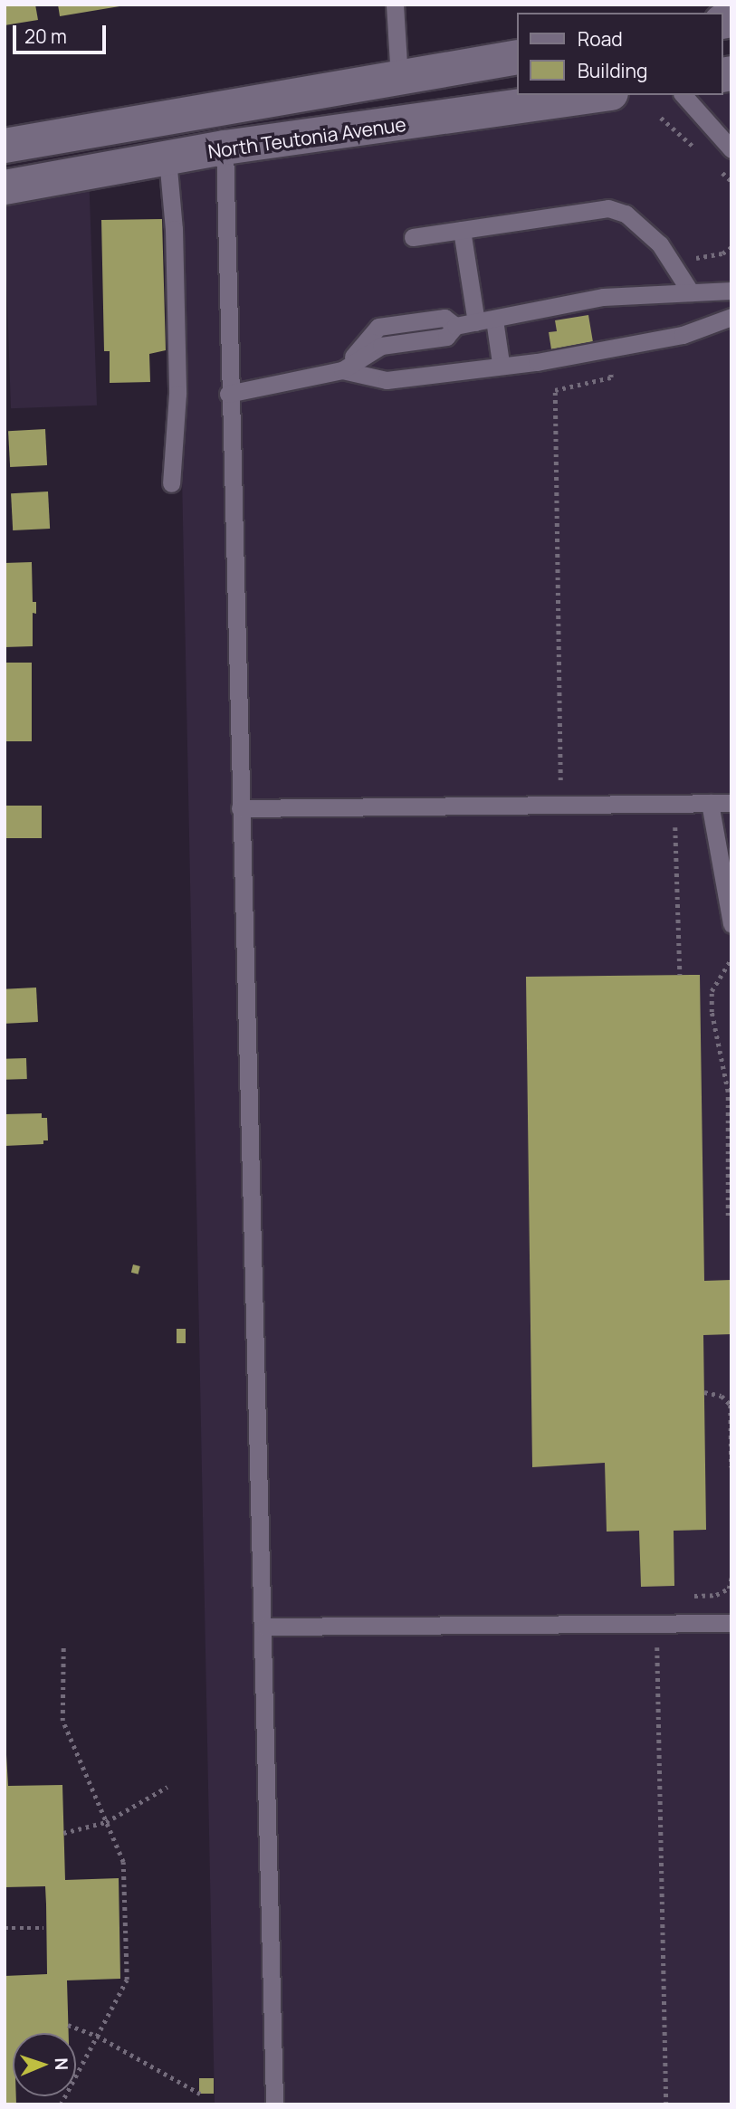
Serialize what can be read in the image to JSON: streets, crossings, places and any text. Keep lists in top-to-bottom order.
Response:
{
  "streets": {
    "main road": ["North Teutonia Avenue"]
  },
  "legend": ["Road", "Building"],
  "scale_bar": "20 m",
  "north": "right"
}
